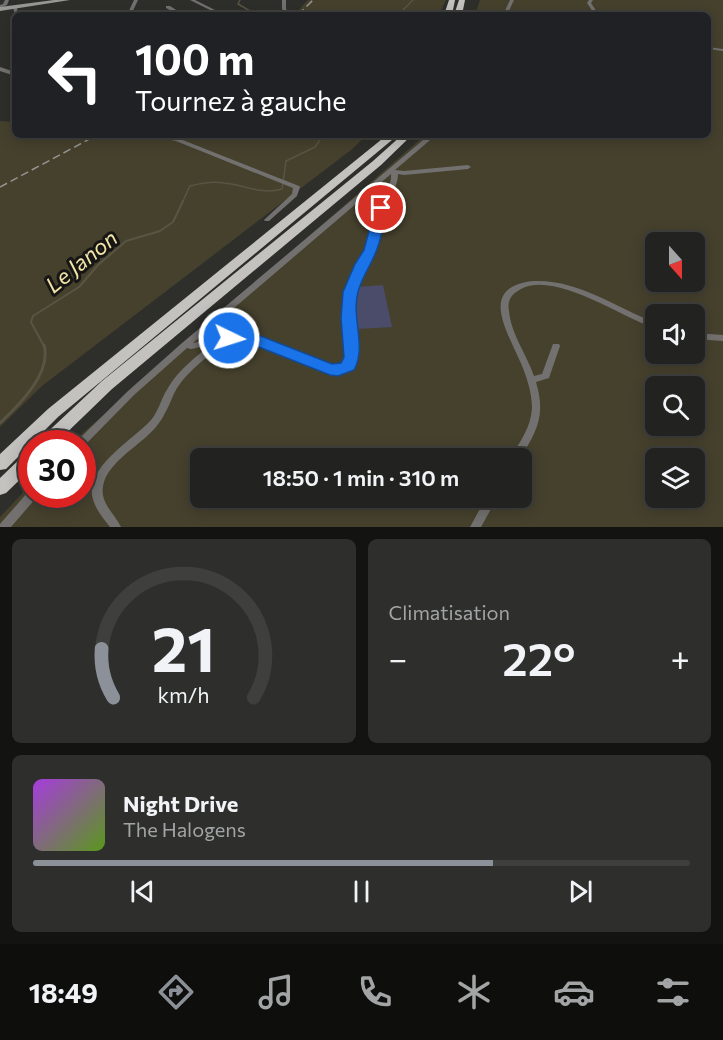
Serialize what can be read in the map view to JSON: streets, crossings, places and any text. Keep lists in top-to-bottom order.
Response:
{
  "water": ["Le Janon"],
  "north": "bottom",
  "page": {
    "turn": ["100 m", "Tournez à gauche"],
    "limit": "30",
    "trip": "18:50 · 1 min · 310 m",
    "tile": "Climatisation",
    "heat": ["−", "22°", "+"],
    "song": ["Night Drive", "The Halogens"],
    "tabs": "18:49",
    "gauge": ["21", "km/h"]
  }
}
